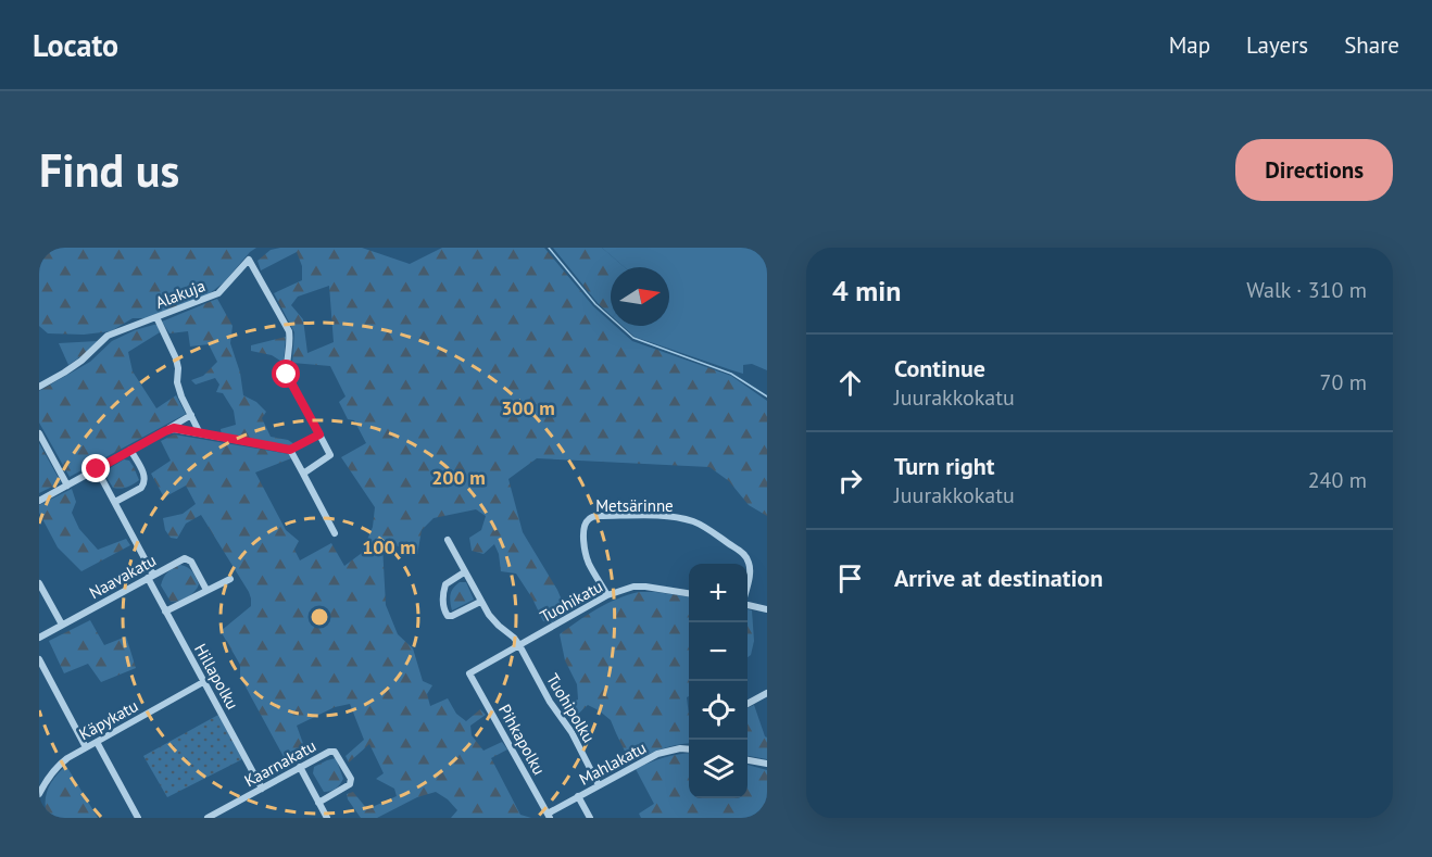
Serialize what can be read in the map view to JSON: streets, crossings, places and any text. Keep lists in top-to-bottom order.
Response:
{
  "streets": {
    "street": [
      "Alakuja",
      "Metsärinne",
      "Naavakatu",
      "Tuohikatu",
      "Hillapolku",
      "Tuohipolku",
      "Käpykatu",
      "Pihkapolku",
      "Kaarnakatu",
      "Mahlakatu"
    ]
  },
  "crossings": [
    ["Metsärinne", "Tuohikatu"],
    ["Naavakatu", "Hillapolku"],
    ["Tuohikatu", "Tuohipolku"],
    ["Tuohikatu", "Pihkapolku"],
    ["Hillapolku", "Käpykatu"],
    ["Hillapolku", "Kaarnakatu"],
    ["Tuohipolku", "Mahlakatu"],
    ["Pihkapolku", "Mahlakatu"]
  ],
  "north": "right",
  "page": {
    "header": "Locato",
    "nav": ["Map", "Layers", "Share"],
    "buttons": "Directions",
    "title": "Find us",
    "heading": ["4 min", "Walk · 310 m"],
    "list": [
      ["Continue", "Juurakkokatu", "70 m"],
      ["Turn right", "Juurakkokatu", "240 m"],
      "Arrive at destination"
    ],
    "map_buttons": ["+", "−"]
  },
  "rings": ["300 m", "200 m", "100 m"]
}
